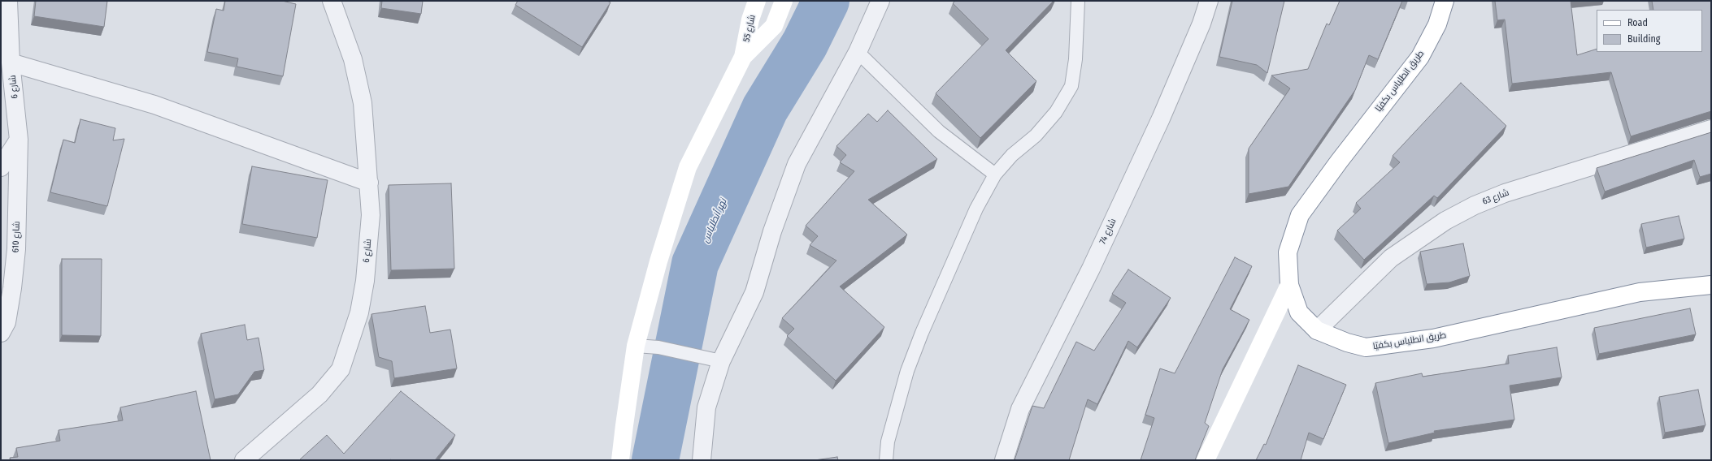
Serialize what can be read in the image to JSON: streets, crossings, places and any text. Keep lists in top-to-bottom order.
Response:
{
  "streets": {
    "main road": ["شارع 55", "طريق انطلياس بكفيّا"],
    "street": [
      "شارع 6",
      "شارع 63",
      "شارع 74",
      "شارع 610"
    ]
  },
  "crossings": [
    ["طريق انطلياس بكفيّا", "شارع 63"],
    ["شارع 6", "شارع 610"]
  ],
  "water": ["نهر أنطلياس"],
  "legend": ["Road", "Building"]
}
